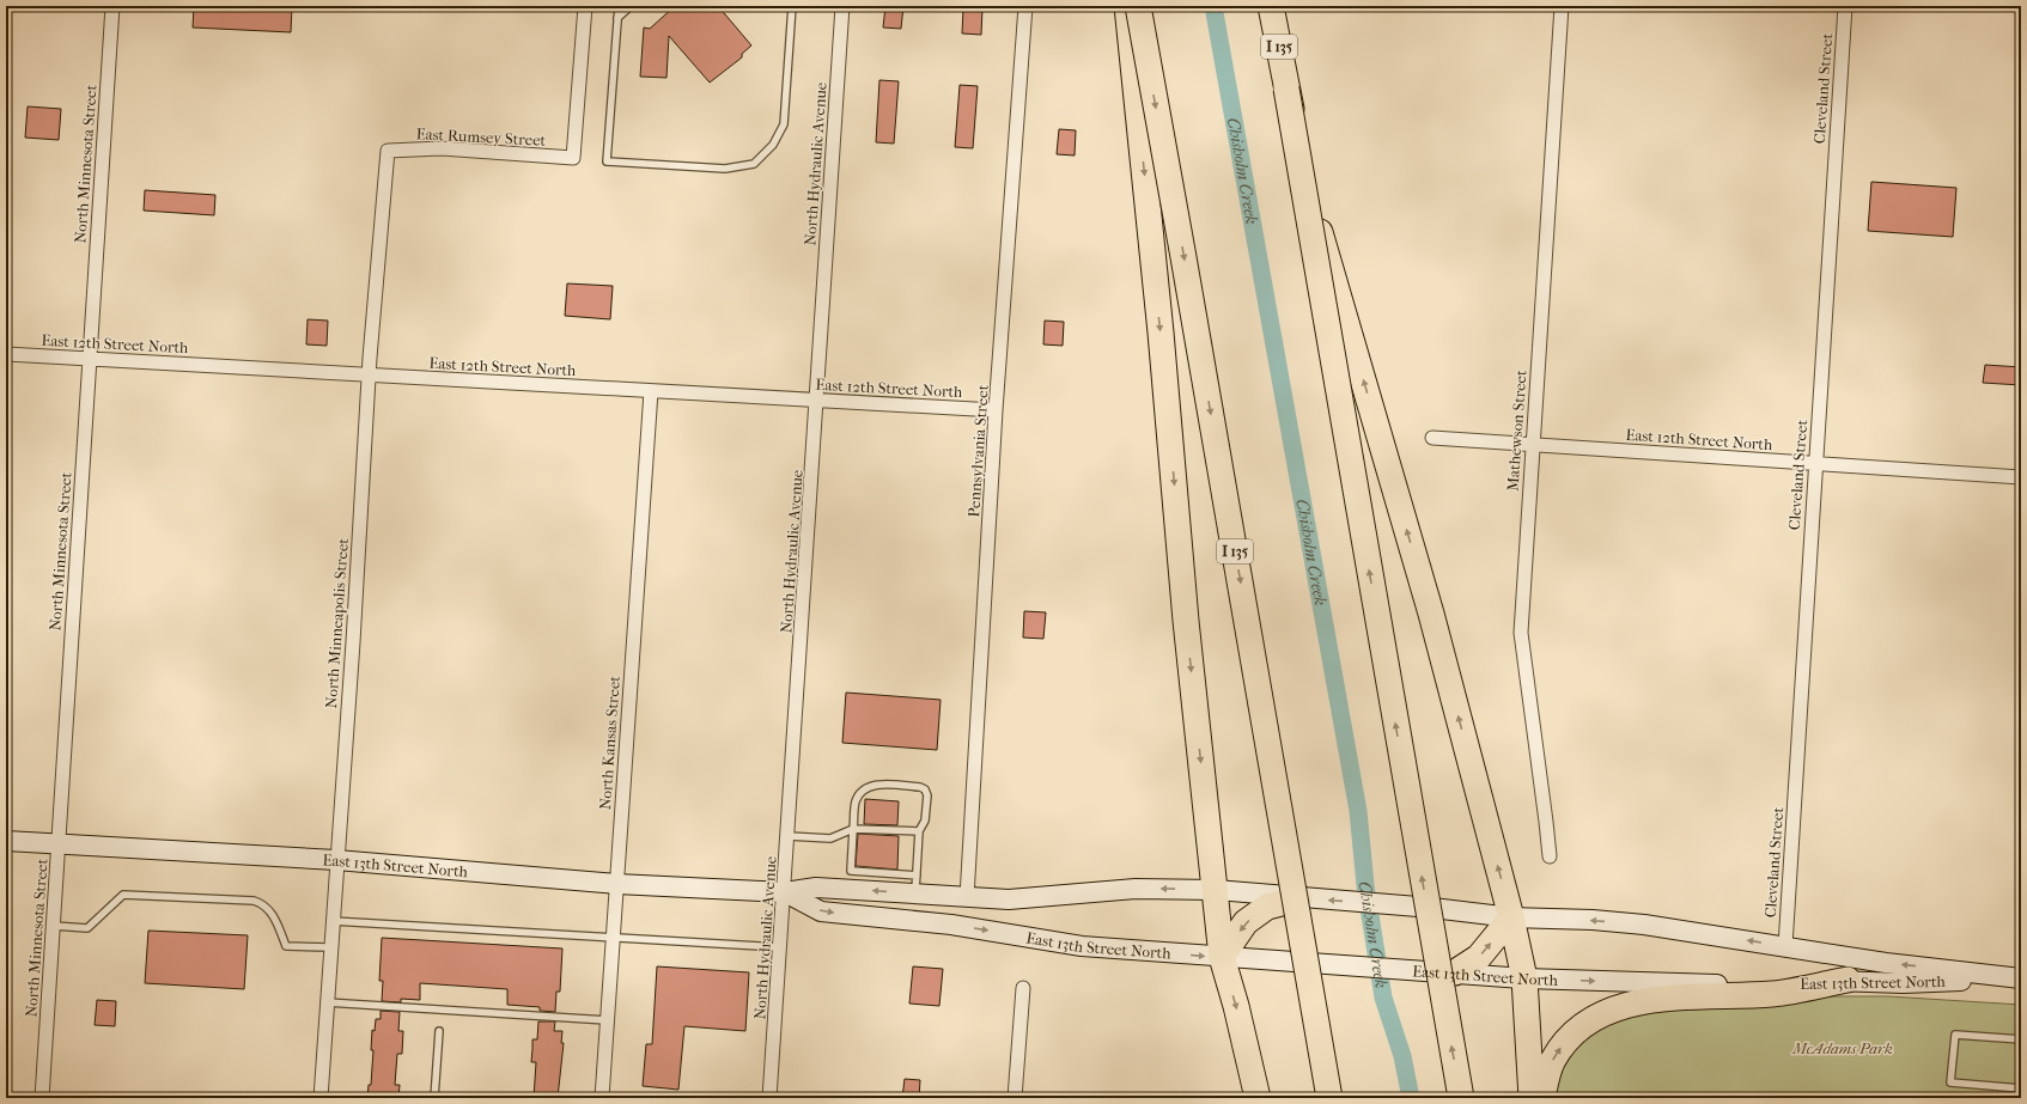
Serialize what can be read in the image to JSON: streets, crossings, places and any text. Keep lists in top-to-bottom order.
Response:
{
  "streets": {
    "highway": ["I 135"],
    "main road": ["East 13th Street North"],
    "street": [
      "Cleveland Street",
      "East Rumsey Street",
      "North Minnesota Street",
      "North Hydraulic Avenue",
      "East 12th Street North",
      "Mathewson Street",
      "Pennsylvania Street",
      "North Minneapolis Street",
      "North Kansas Street"
    ]
  },
  "crossings": [
    ["Cleveland Street", "East 12th Street North"],
    ["Cleveland Street", "East 13th Street North"],
    ["East Rumsey Street", "North Minneapolis Street"],
    ["North Minnesota Street", "East 12th Street North"],
    ["North Minnesota Street", "East 13th Street North"],
    ["North Hydraulic Avenue", "East 12th Street North"],
    ["North Hydraulic Avenue", "East 13th Street North"],
    ["East 12th Street North", "Mathewson Street"],
    ["East 12th Street North", "Pennsylvania Street"],
    ["East 12th Street North", "North Minneapolis Street"],
    ["East 12th Street North", "North Kansas Street"],
    ["Pennsylvania Street", "East 13th Street North"],
    ["North Minneapolis Street", "East 13th Street North"],
    ["North Kansas Street", "East 13th Street North"]
  ],
  "water": ["Chisholm Creek"],
  "parks": ["McAdams Park"]
}
